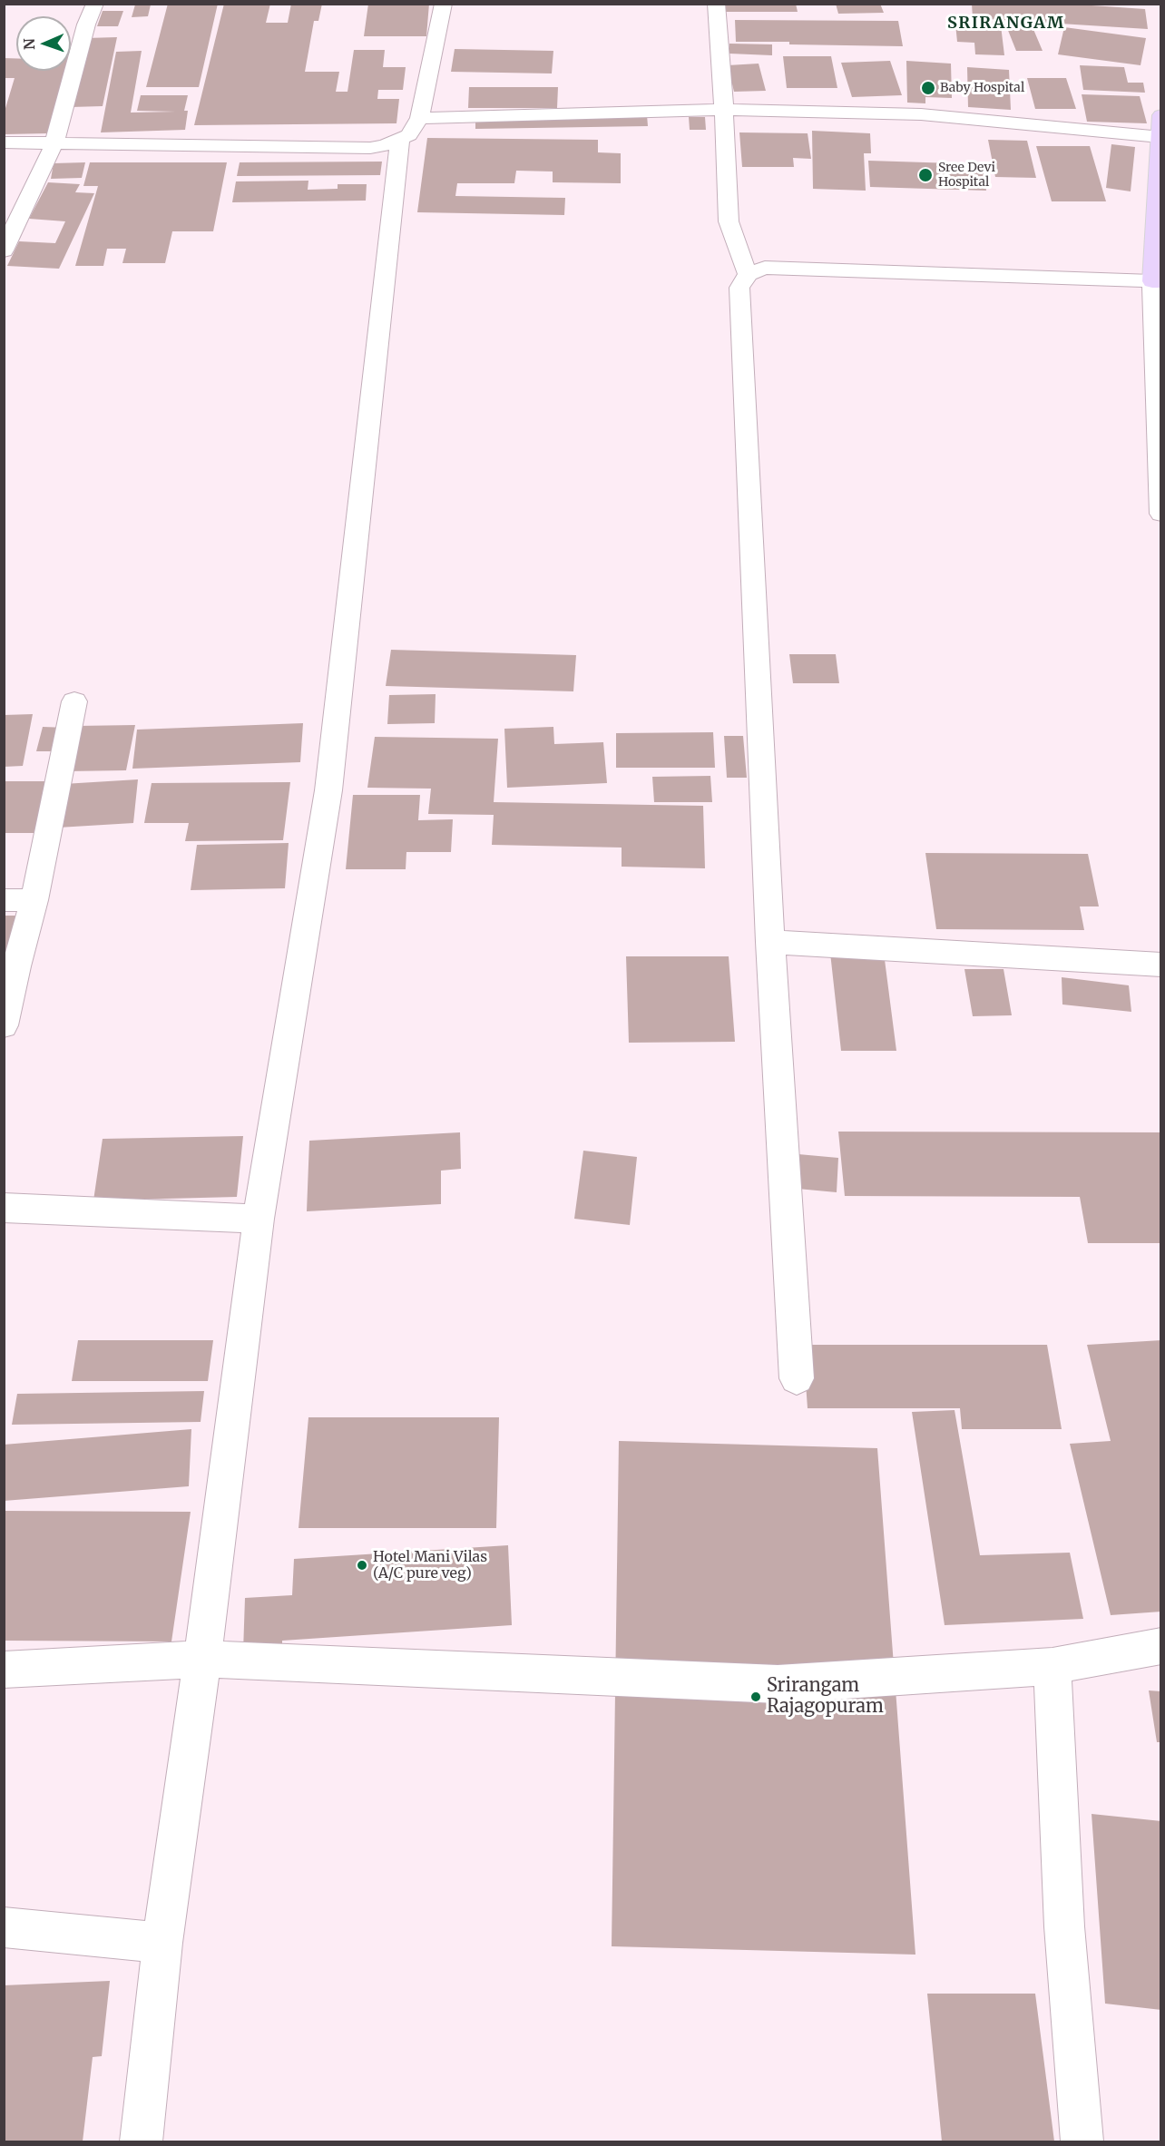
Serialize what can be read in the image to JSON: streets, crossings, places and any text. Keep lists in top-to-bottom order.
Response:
{
  "districts": ["SRIRANGAM"],
  "places": [
    "Baby Hospital",
    "Sree Devi Hospital",
    "Hotel Mani Vilas (A/C pure veg)",
    "Srirangam Rajagopuram"
  ],
  "north": "left"
}
